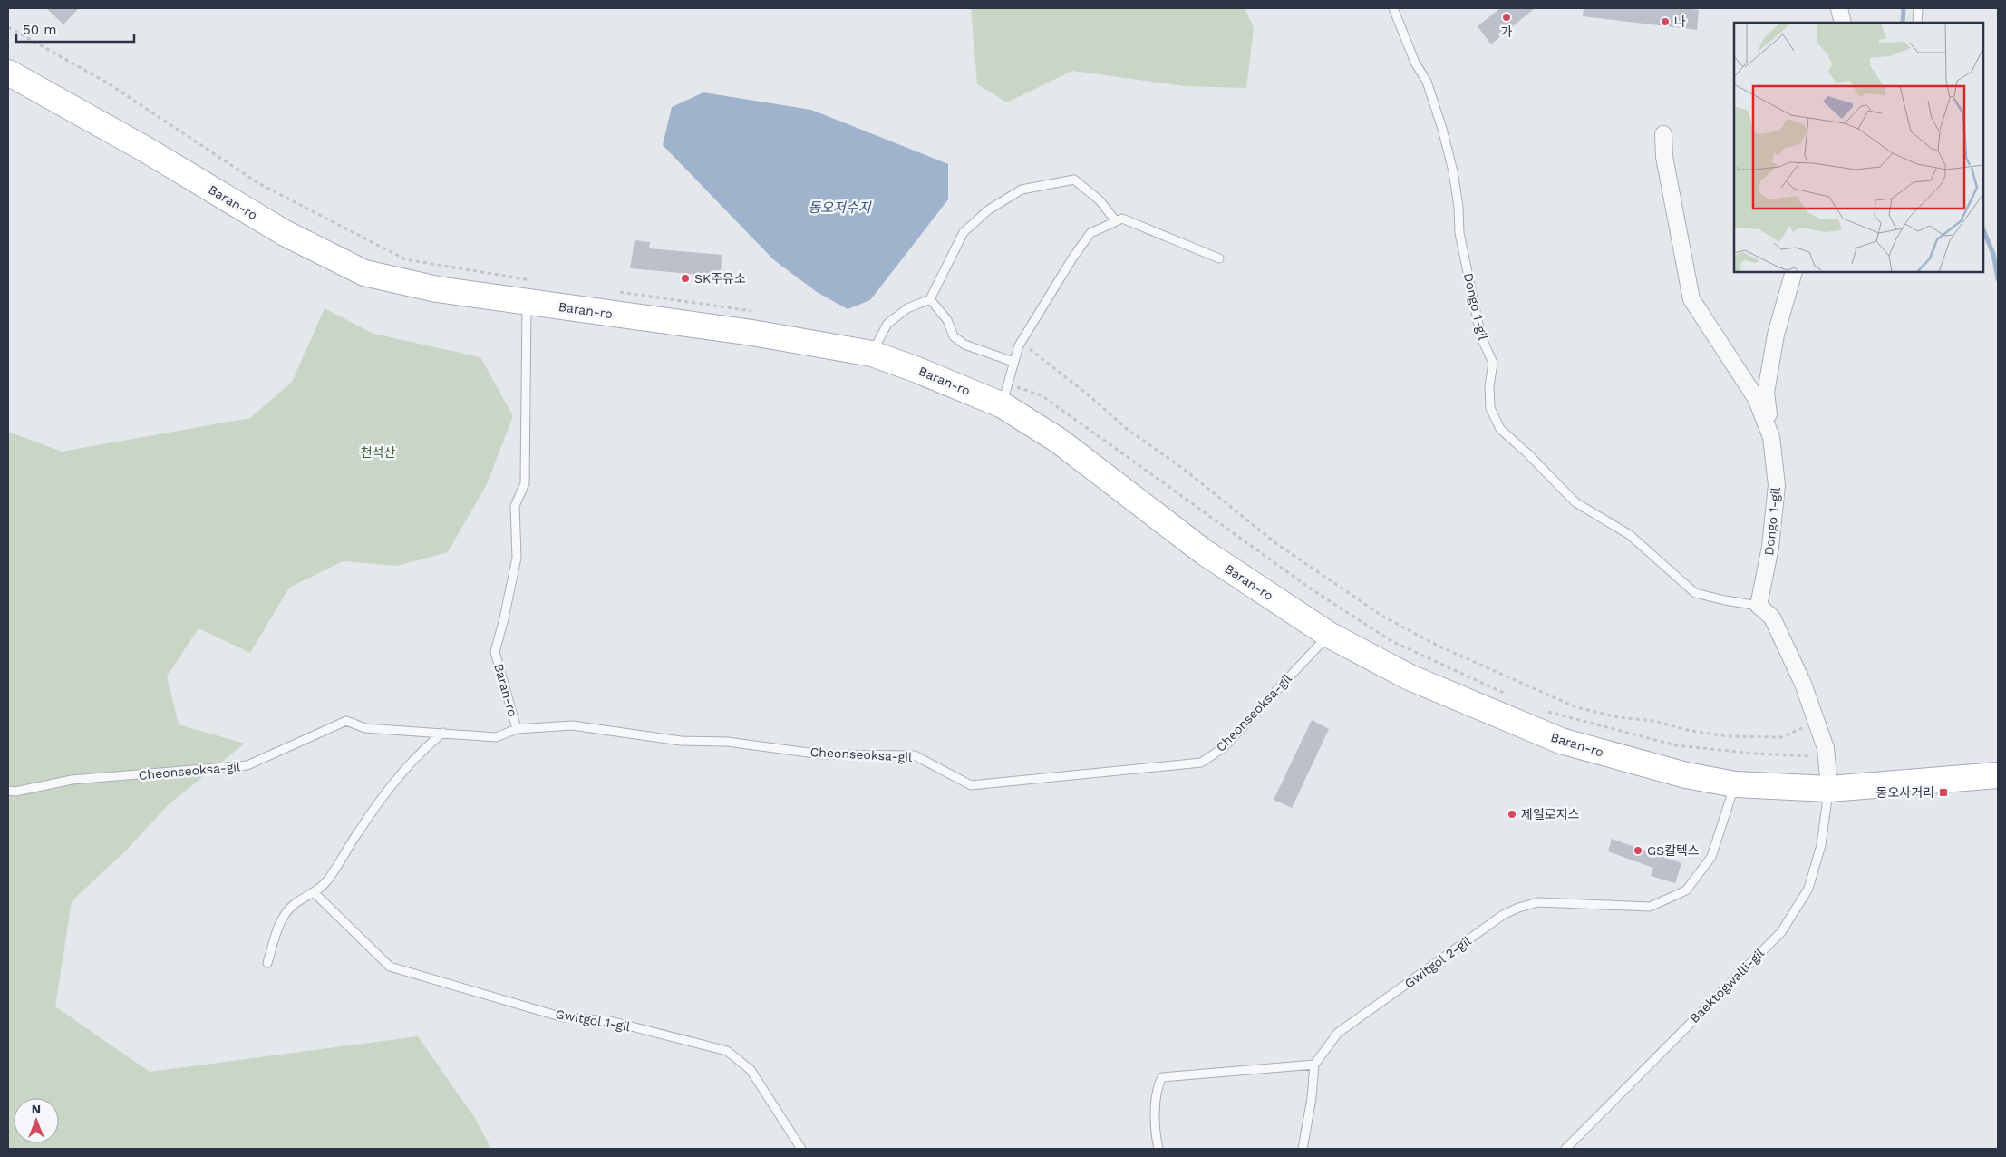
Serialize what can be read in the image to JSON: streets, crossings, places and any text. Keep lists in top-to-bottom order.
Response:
{
  "streets": {
    "main road": ["Baran-ro"],
    "street": ["Dongo 1-gil"],
    "lane": [
      "Cheonseoksa-gil",
      "Gwitgol 2-gil",
      "Baektogwalli-gil",
      "Gwitgol 1-gil"
    ]
  },
  "crossings": [
    ["Baran-ro", "Cheonseoksa-gil"],
    ["Baran-ro", "Gwitgol 2-gil"],
    ["Baran-ro", "Baektogwalli-gil"]
  ],
  "water": ["동오저수지"],
  "parks": ["천석산"],
  "places": {
    "other": [
      "가",
      "나",
      "SK주유소",
      "제일로지스",
      "GS칼텍스"
    ],
    "transit": ["동오사거리"]
  },
  "scale_bar": "50 m",
  "north": "top"
}
